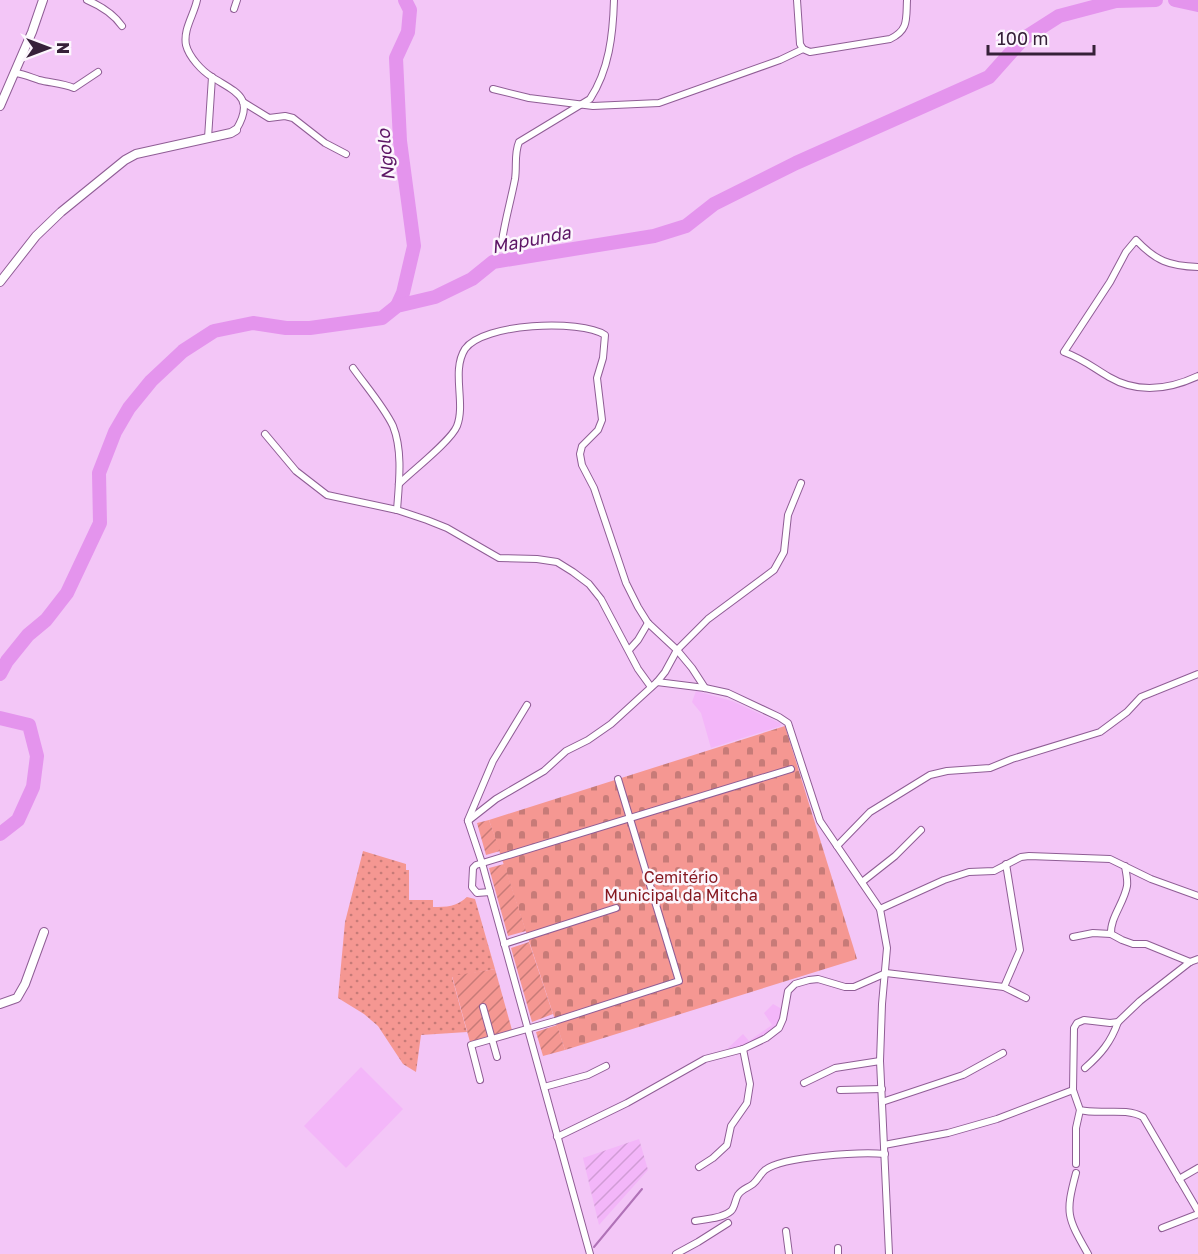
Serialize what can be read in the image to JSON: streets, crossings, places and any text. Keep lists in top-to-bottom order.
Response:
{
  "water": ["Ngolo", "Mapunda"],
  "parks": ["Cemitério Municipal da Mitcha"],
  "scale_bar": "100 m",
  "north": "right"
}
